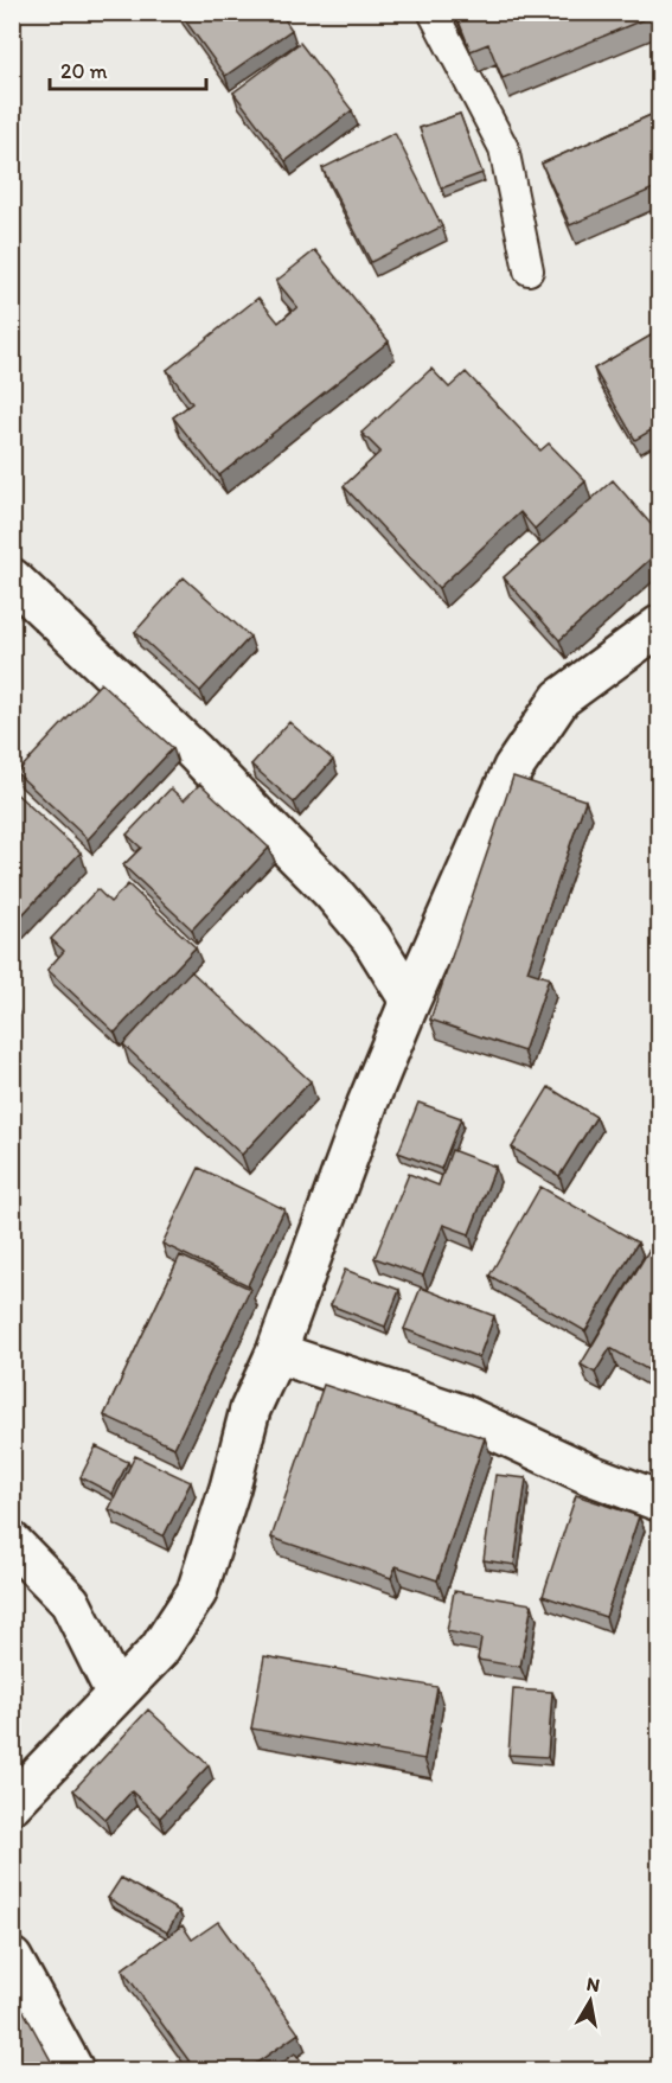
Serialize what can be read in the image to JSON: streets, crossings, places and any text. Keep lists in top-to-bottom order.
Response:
{
  "scale_bar": "20 m",
  "north": "top"
}
